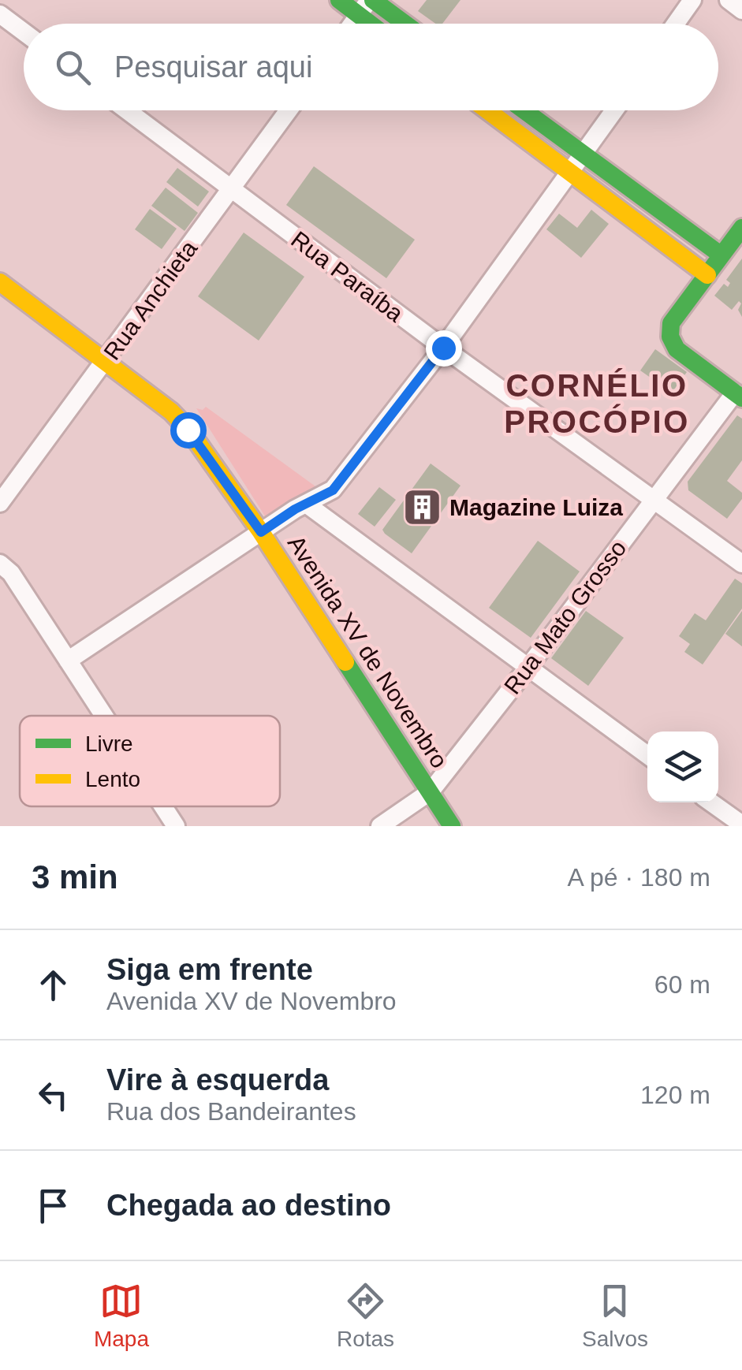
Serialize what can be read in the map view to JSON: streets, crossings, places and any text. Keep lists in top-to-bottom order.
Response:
{
  "streets": {
    "street": [
      "Rua Paraíba",
      "Rua Anchieta",
      "Rua Mato Grosso",
      "Avenida XV de Novembro"
    ]
  },
  "crossings": [
    ["Rua Paraíba", "Rua Anchieta"],
    ["Rua Paraíba", "Rua Mato Grosso"],
    ["Rua Anchieta", "Avenida XV de Novembro"],
    ["Rua Mato Grosso", "Avenida XV de Novembro"]
  ],
  "districts": ["CORNÉLIO PROCÓPIO"],
  "places": {
    "building": ["Magazine Luiza"]
  },
  "legend": ["Livre", "Lento"],
  "page": {
    "search": "Pesquisar aqui",
    "heading": ["3 min", "A pé · 180 m"],
    "list": [
      ["Siga em frente", "Avenida XV de Novembro", "60 m"],
      ["Vire à esquerda", "Rua dos Bandeirantes", "120 m"],
      "Chegada ao destino"
    ],
    "nav": ["Mapa", "Rotas", "Salvos"]
  }
}
